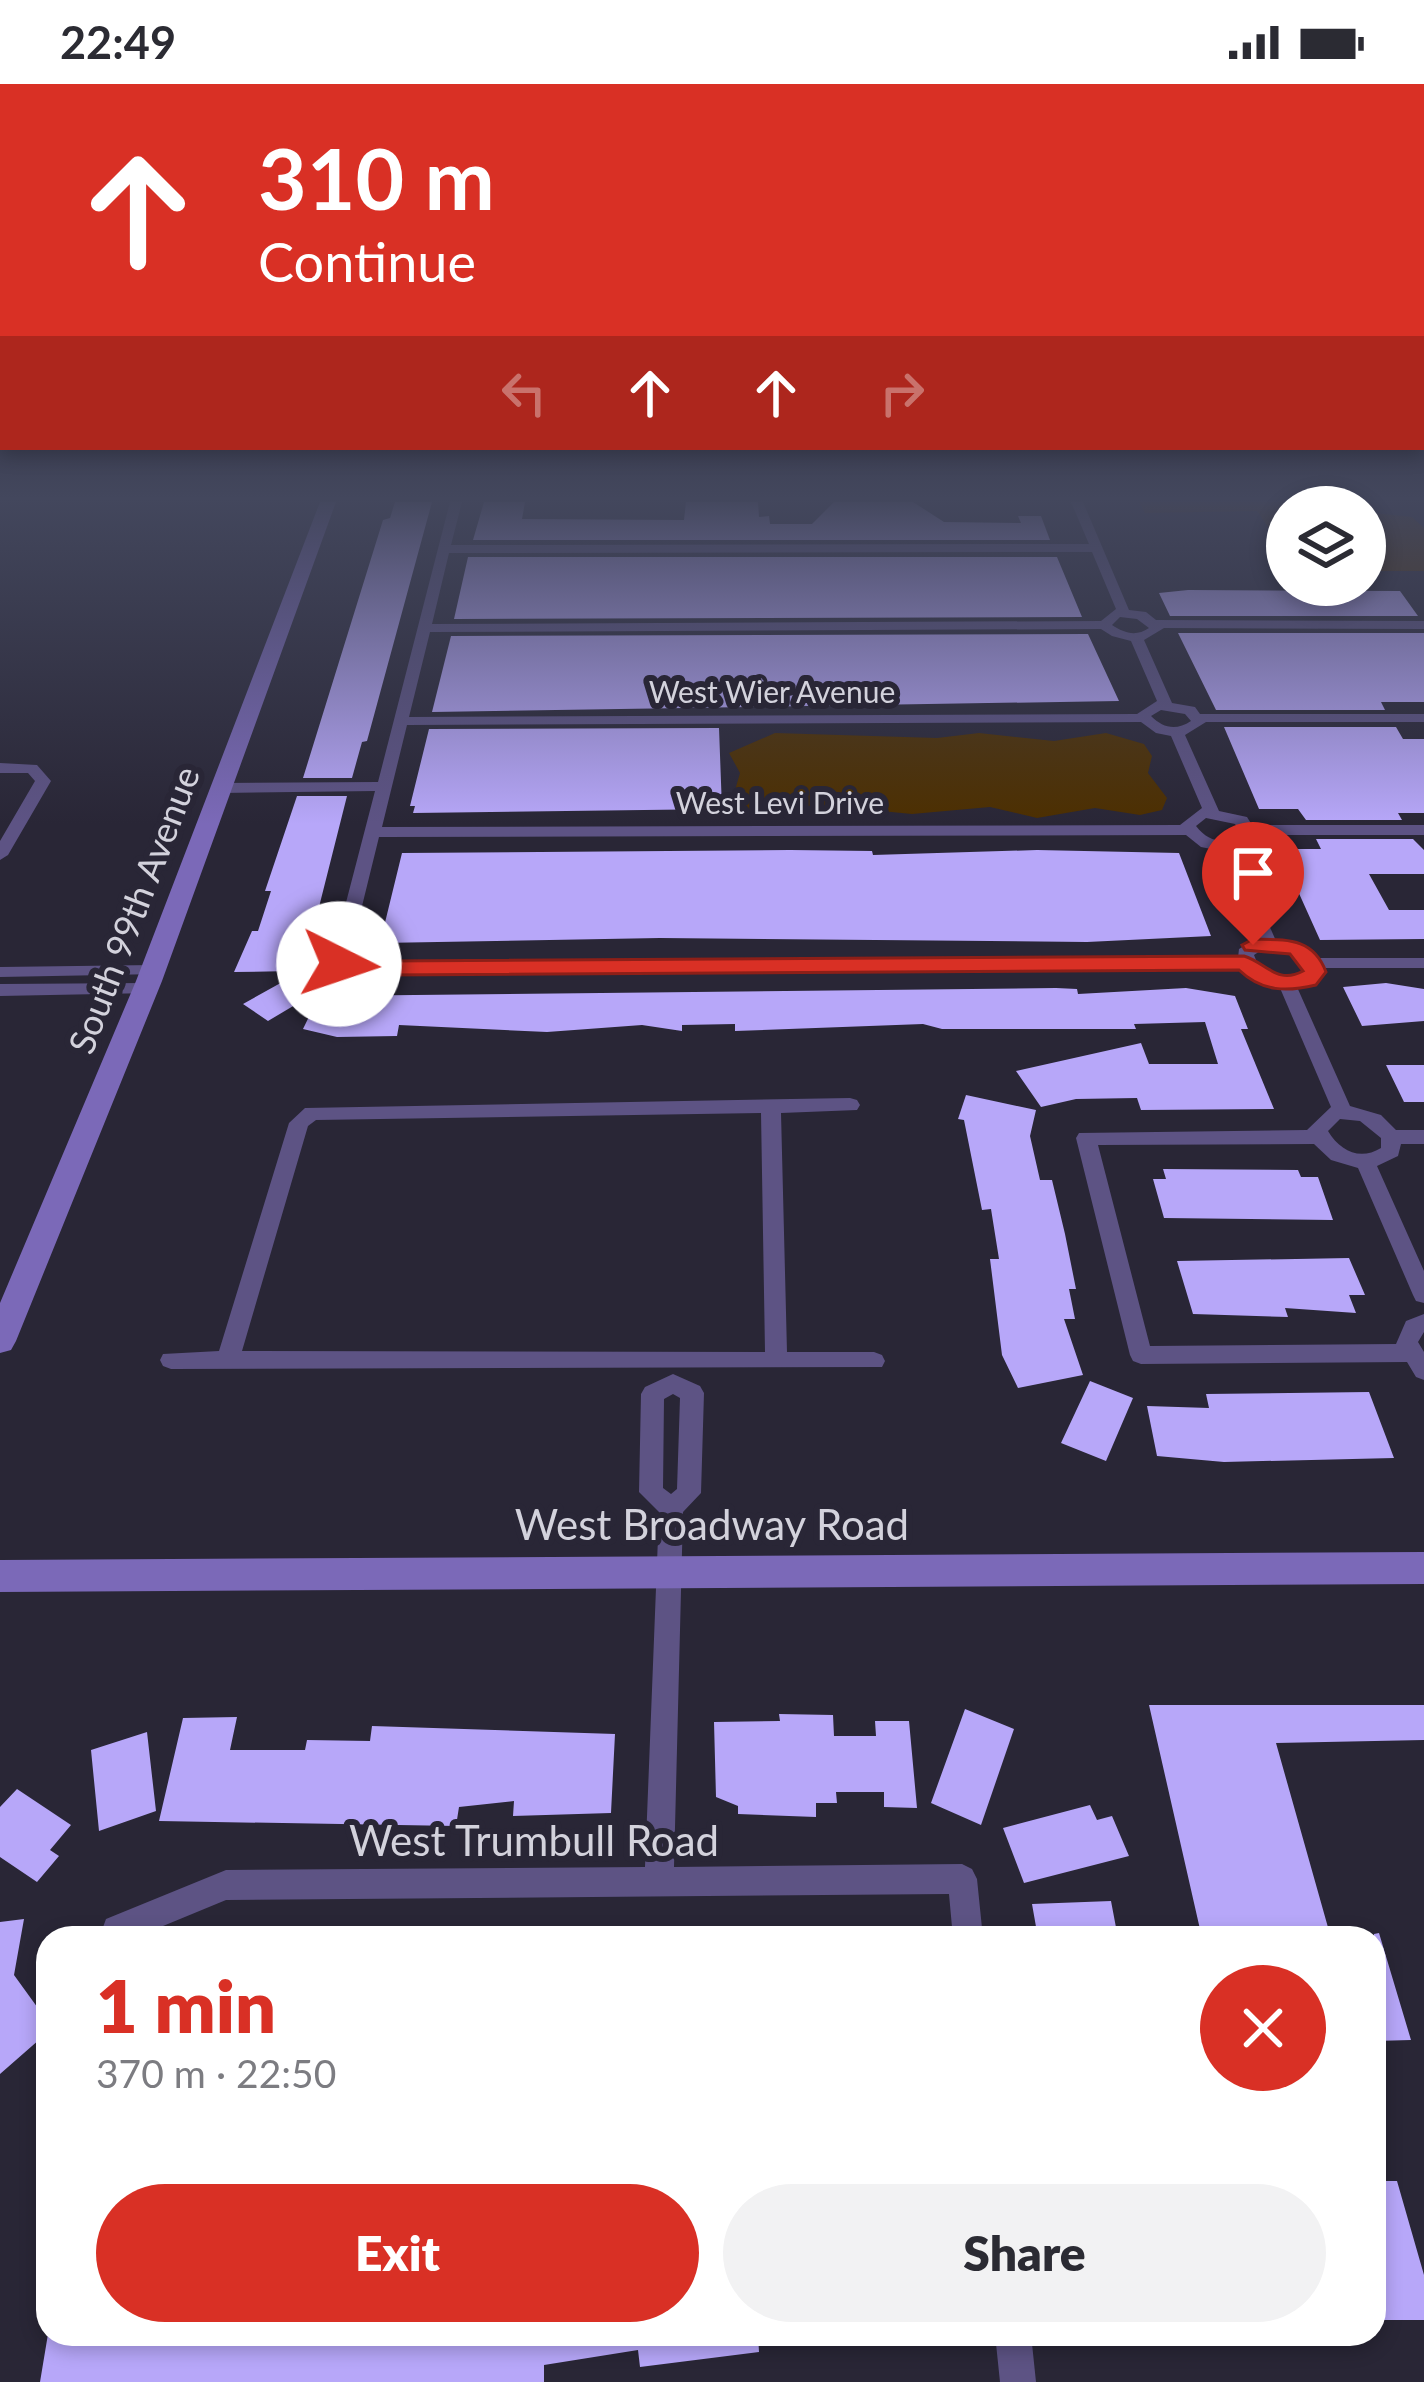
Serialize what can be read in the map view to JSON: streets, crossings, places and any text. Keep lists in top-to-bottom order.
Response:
{
  "streets": {
    "main road": ["South 99th Avenue", "West Broadway Road"],
    "street": ["West Wier Avenue", "West Levi Drive", "West Trumbull Road"]
  },
  "page": {
    "status": "22:49",
    "turn": ["310 m", "Continue"],
    "heading": ["1 min", "370 m · 22:50"],
    "buttons": ["Exit", "Share"]
  }
}
